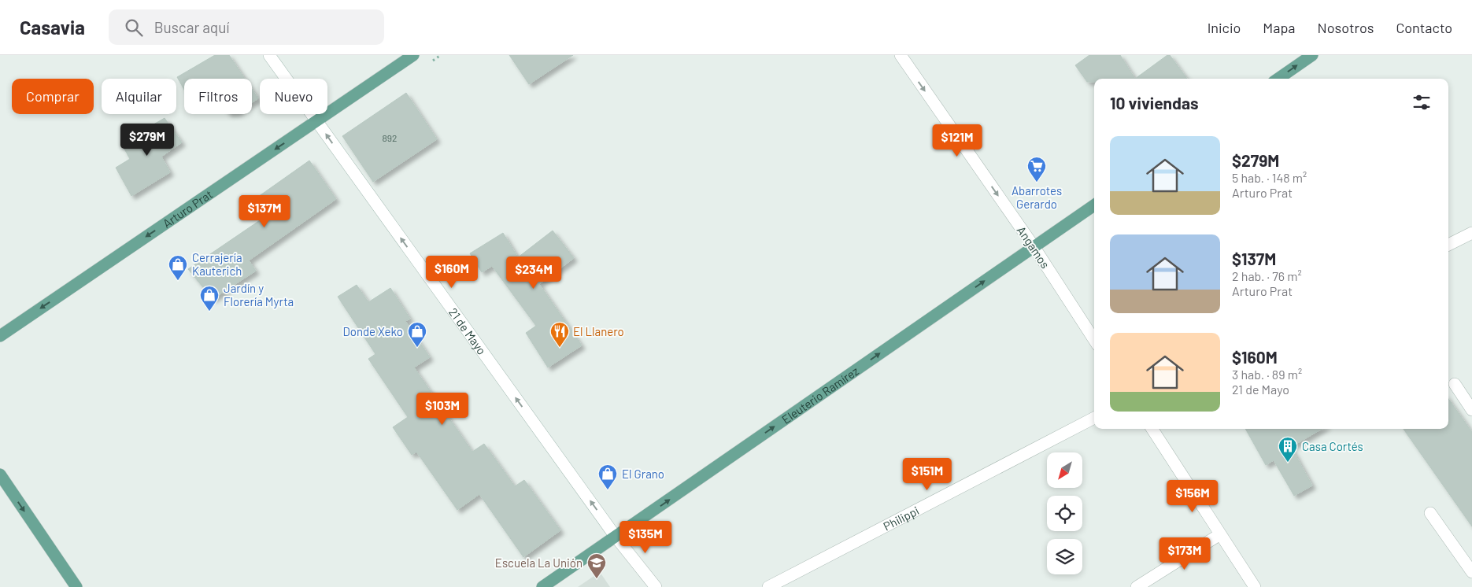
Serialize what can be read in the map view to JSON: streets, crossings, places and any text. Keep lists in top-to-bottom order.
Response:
{
  "streets": {
    "main road": ["Arturo Prat", "Eleuterio Ramírez"],
    "street": ["Angamos", "21 de Mayo", "Philippi"]
  },
  "crossings": [
    ["Arturo Prat", "21 de Mayo"],
    ["Angamos", "Eleuterio Ramírez"],
    ["21 de Mayo", "Eleuterio Ramírez"]
  ],
  "one_way": [
    "Arturo Prat",
    "Angamos",
    "21 de Mayo",
    "Eleuterio Ramírez"
  ],
  "places": {
    "supermarket": ["Abarrotes Gerardo"],
    "shop": [
      "Cerrajería Kauterich",
      "Jardín y Florería Myrta",
      "Donde Xeko",
      "El Grano"
    ],
    "restaurant": ["El Llanero"],
    "building": ["Casa Cortés"],
    "school or university": ["Escuela La Unión"]
  },
  "house_numbers": ["892"],
  "north": "bottom left",
  "page": {
    "header": "Casavia",
    "search": "Buscar aquí",
    "nav": [
      "Inicio",
      "Mapa",
      "Nosotros",
      "Contacto"
    ],
    "chip": [
      "Comprar",
      "Alquilar",
      "Filtros",
      "Nuevo"
    ],
    "heading": "10 viviendas",
    "price": [
      "$279M",
      "$121M",
      "$137M",
      "$160M",
      "$234M",
      "$103M",
      "$151M",
      "$156M",
      "$135M",
      "$173M"
    ],
    "list": [
      {
        "name": "$279M",
        "note": "5 hab. · 148 m² · Arturo Prat"
      },
      {
        "name": "$137M",
        "note": "2 hab. · 76 m² · Arturo Prat"
      },
      {
        "name": "$160M",
        "note": "3 hab. · 89 m² · 21 de Mayo"
      }
    ]
  }
}
